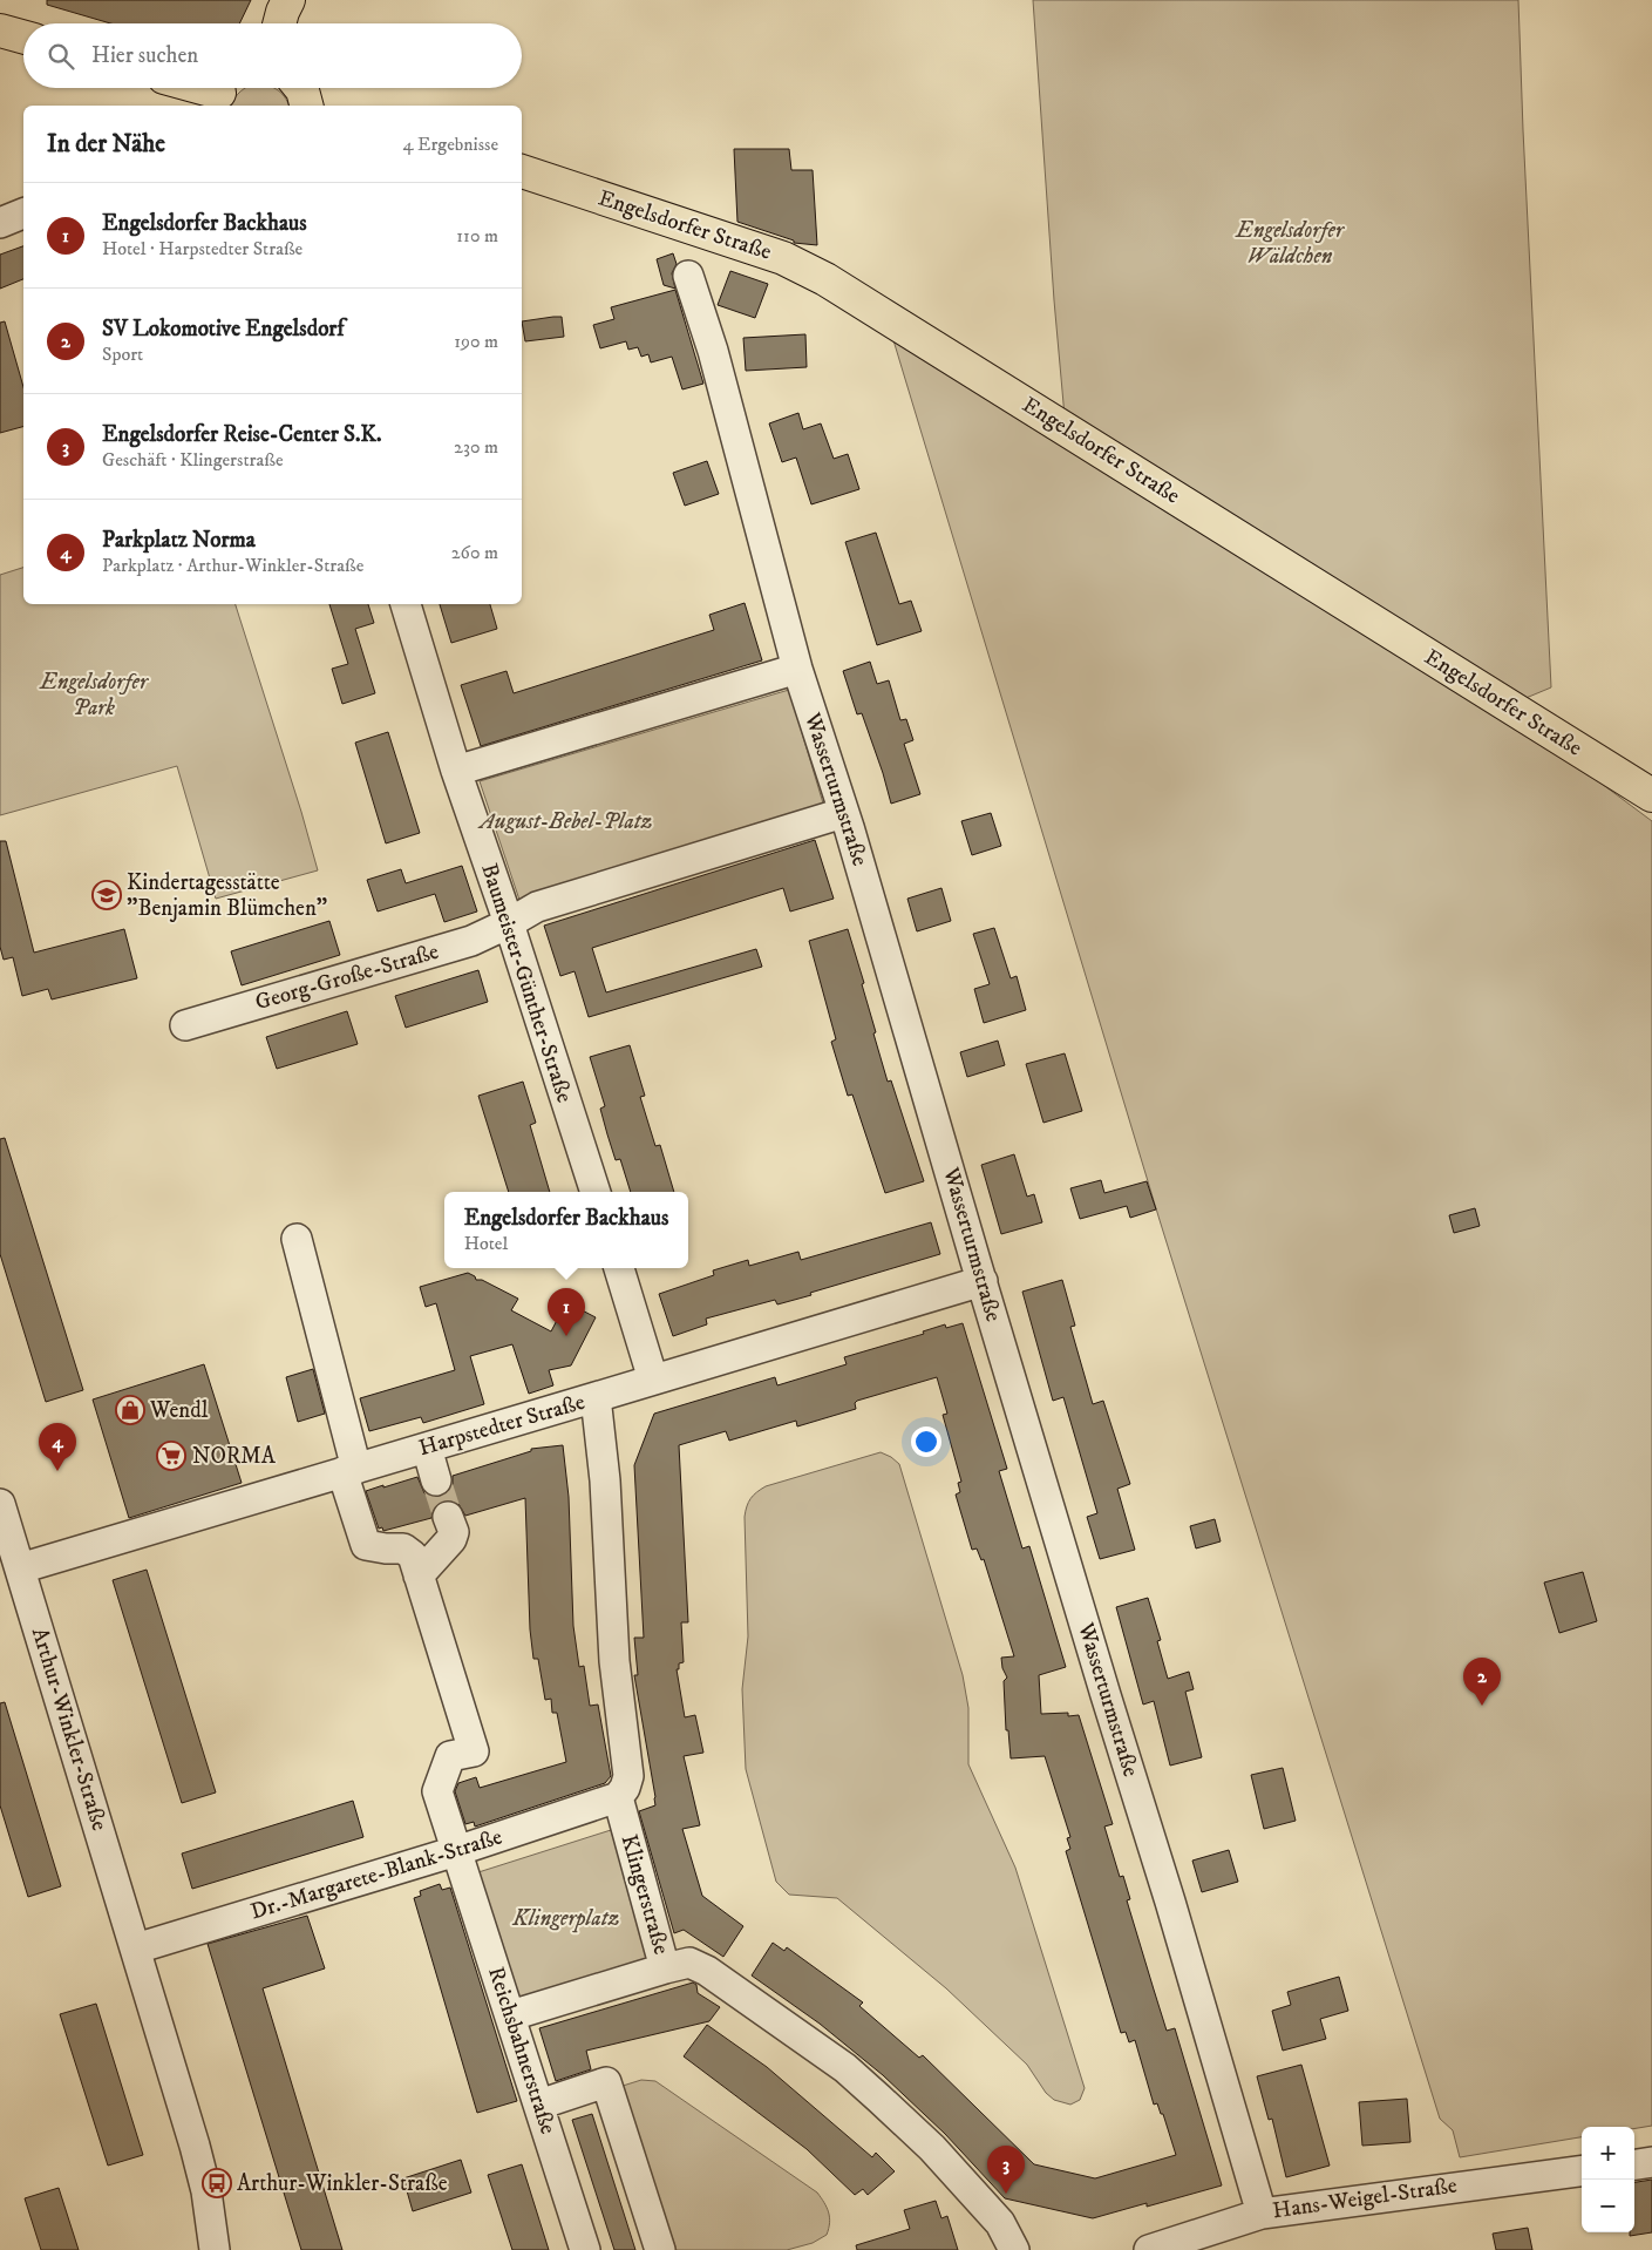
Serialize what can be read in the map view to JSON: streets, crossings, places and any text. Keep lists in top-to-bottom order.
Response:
{
  "streets": {
    "main road": ["Engelsdorfer Straße"],
    "street": [
      "Wasserturmstraße",
      "Georg-Große-Straße",
      "Baumeister-Günther-Straße",
      "Harpstedter Straße",
      "Arthur-Winkler-Straße",
      "Dr.-Margarete-Blank-Straße",
      "Klingerstraße",
      "Reichsbahnerstraße",
      "Hans-Weigel-Straße"
    ]
  },
  "crossings": [
    ["Wasserturmstraße", "Harpstedter Straße"],
    ["Wasserturmstraße", "Hans-Weigel-Straße"],
    ["Georg-Große-Straße", "Baumeister-Günther-Straße"],
    ["Harpstedter Straße", "Arthur-Winkler-Straße"],
    ["Arthur-Winkler-Straße", "Dr.-Margarete-Blank-Straße"],
    ["Dr.-Margarete-Blank-Straße", "Klingerstraße"],
    ["Dr.-Margarete-Blank-Straße", "Reichsbahnerstraße"]
  ],
  "parks": [
    "Engelsdorfer Wäldchen",
    "Engelsdorfer Park",
    "August-Bebel-Platz",
    "Klingerplatz"
  ],
  "places": {
    "school or university": ["Kindertagesstätte \"Benjamin Blümchen\""],
    "shop": ["Wendl"],
    "supermarket": ["NORMA"],
    "bus stop": ["Arthur-Winkler-Straße"]
  },
  "page": {
    "search": "Hier suchen",
    "heading": ["In der Nähe", "4 Ergebnisse"],
    "list": [
      {
        "mark": "1",
        "name": "Engelsdorfer Backhaus",
        "note": "Hotel · Harpstedter Straße",
        "value": "110 m"
      },
      {
        "mark": "2",
        "name": "SV Lokomotive Engelsdorf",
        "note": "Sport",
        "value": "190 m"
      },
      {
        "mark": "3",
        "name": "Engelsdorfer Reise-Center S.K.",
        "note": "Geschäft · Klingerstraße",
        "value": "230 m"
      },
      {
        "mark": "4",
        "name": "Parkplatz Norma",
        "note": "Parkplatz · Arthur-Winkler-Straße",
        "value": "260 m"
      }
    ],
    "popup": ["Engelsdorfer Backhaus", "Hotel"],
    "pins": [
      "1",
      "4",
      "2",
      "3"
    ],
    "map_buttons": ["+", "−"]
  }
}
